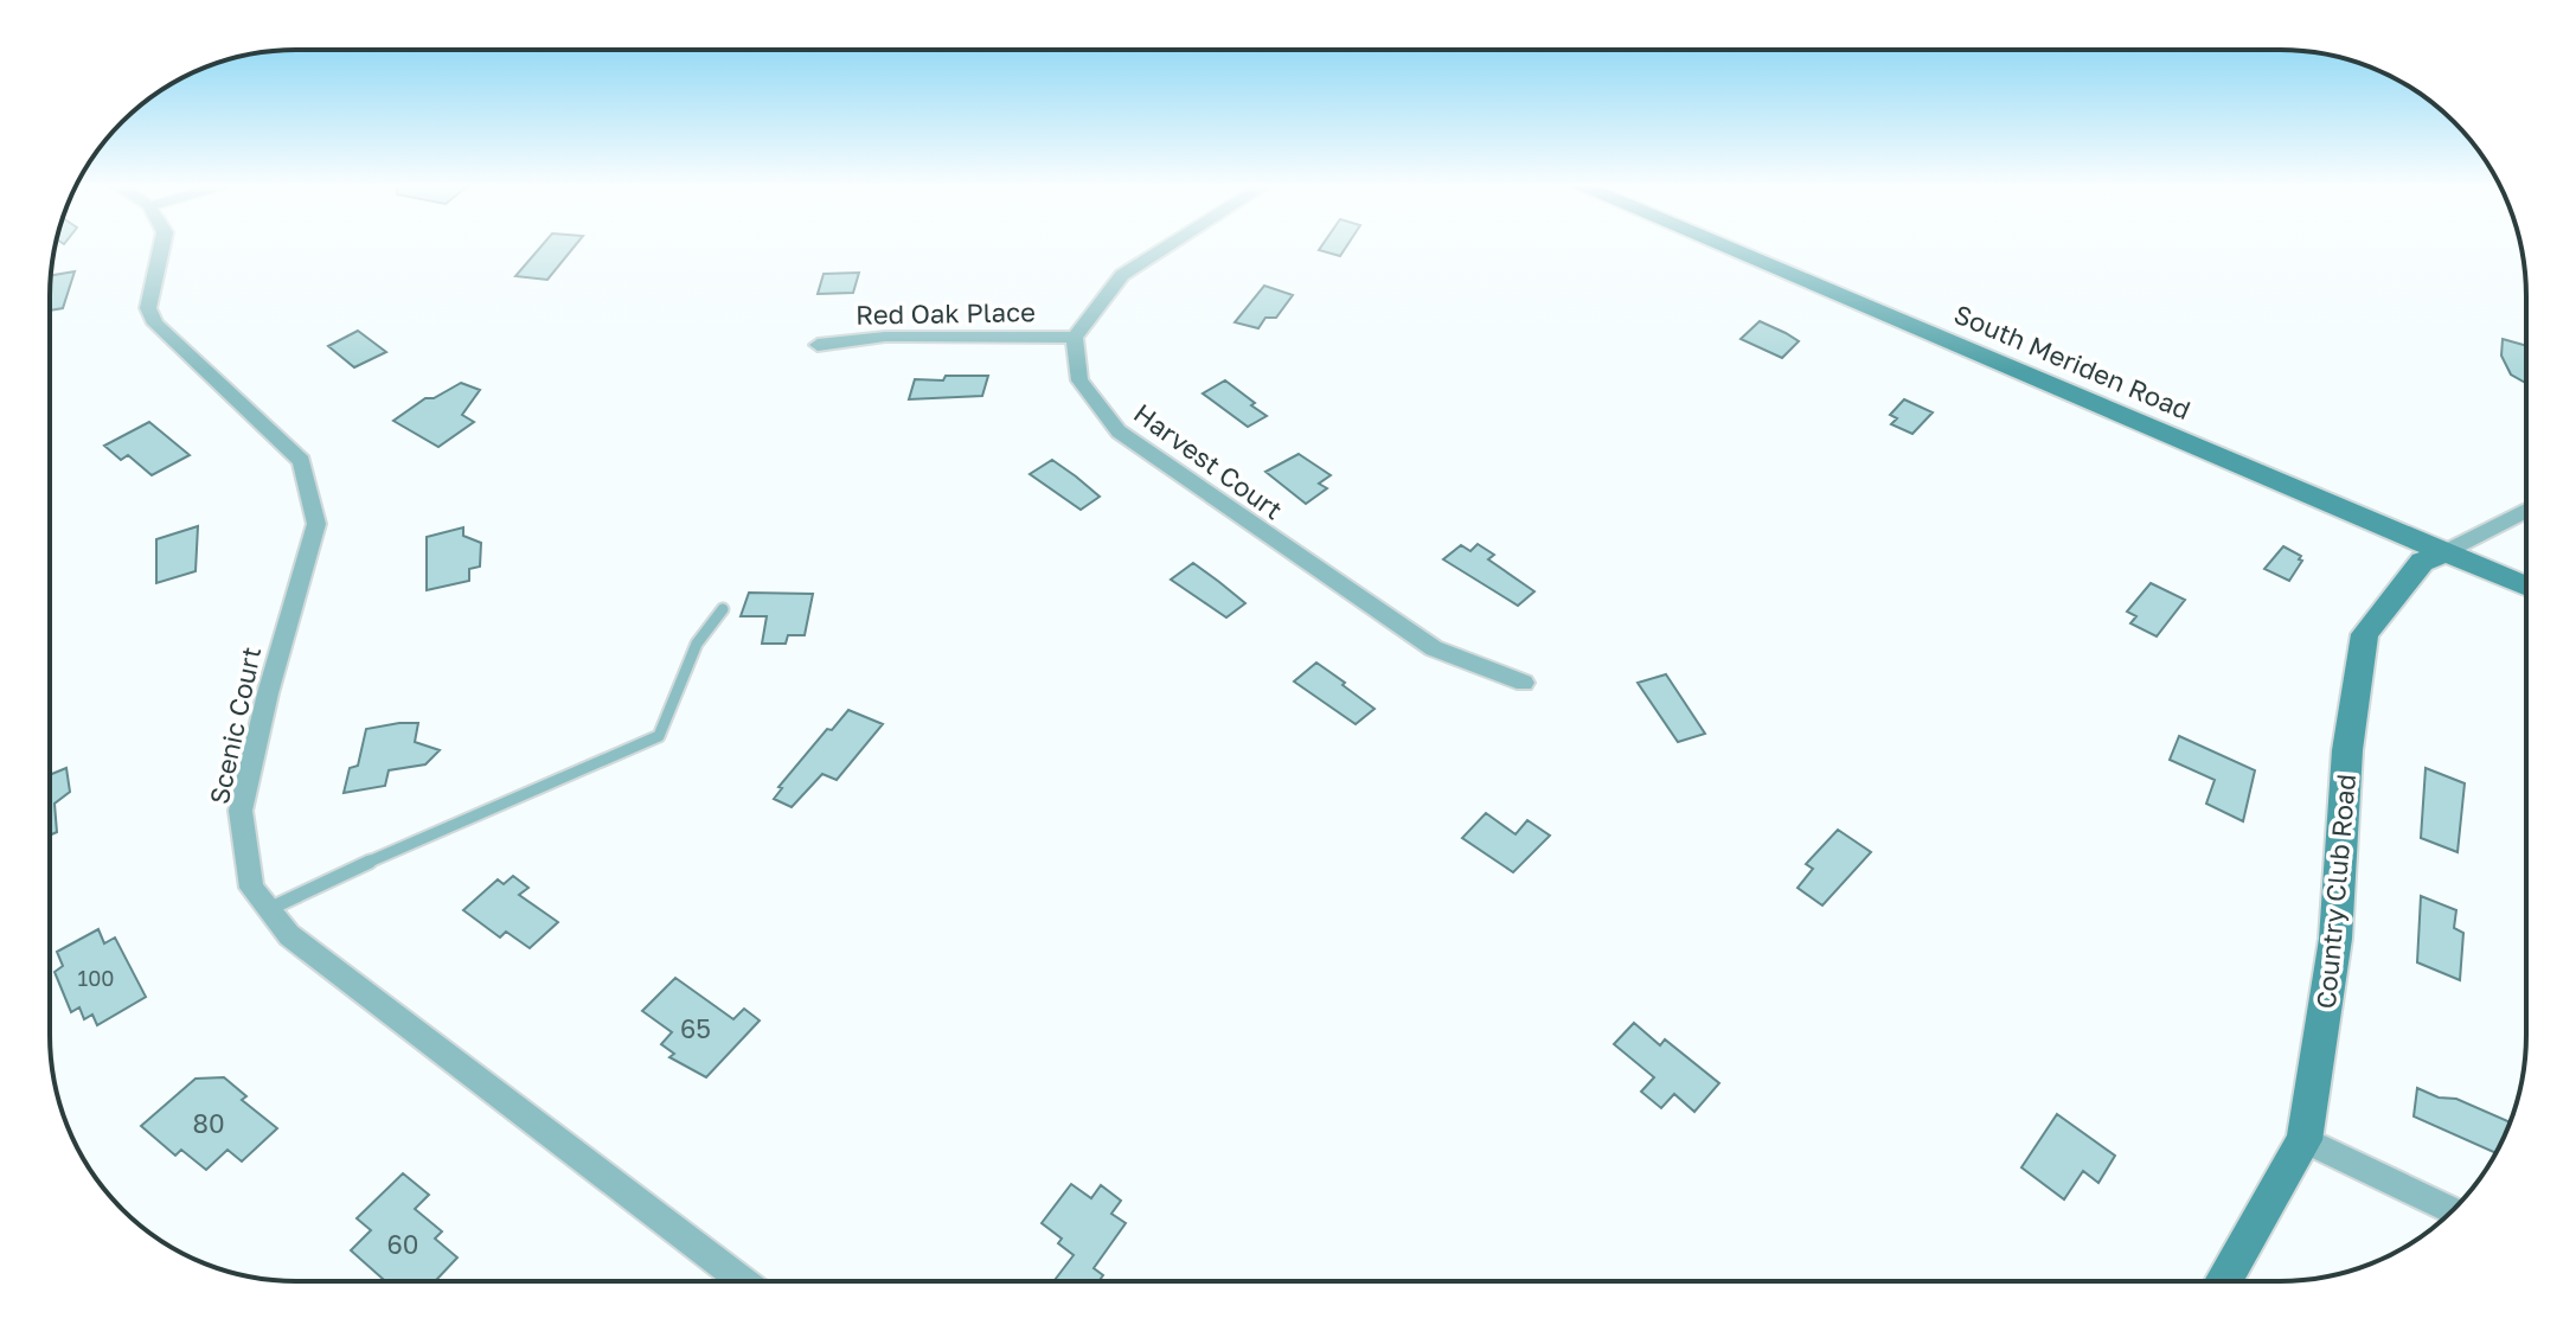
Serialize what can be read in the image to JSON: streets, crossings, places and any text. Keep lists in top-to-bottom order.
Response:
{
  "streets": {
    "main road": ["South Meriden Road", "Country Club Road"],
    "street": ["Red Oak Place", "Harvest Court", "Scenic Court"]
  },
  "crossings": [
    ["Red Oak Place", "Harvest Court"],
    ["South Meriden Road", "Country Club Road"]
  ],
  "house_numbers": [
    "100",
    "65",
    "80",
    "60"
  ]
}
